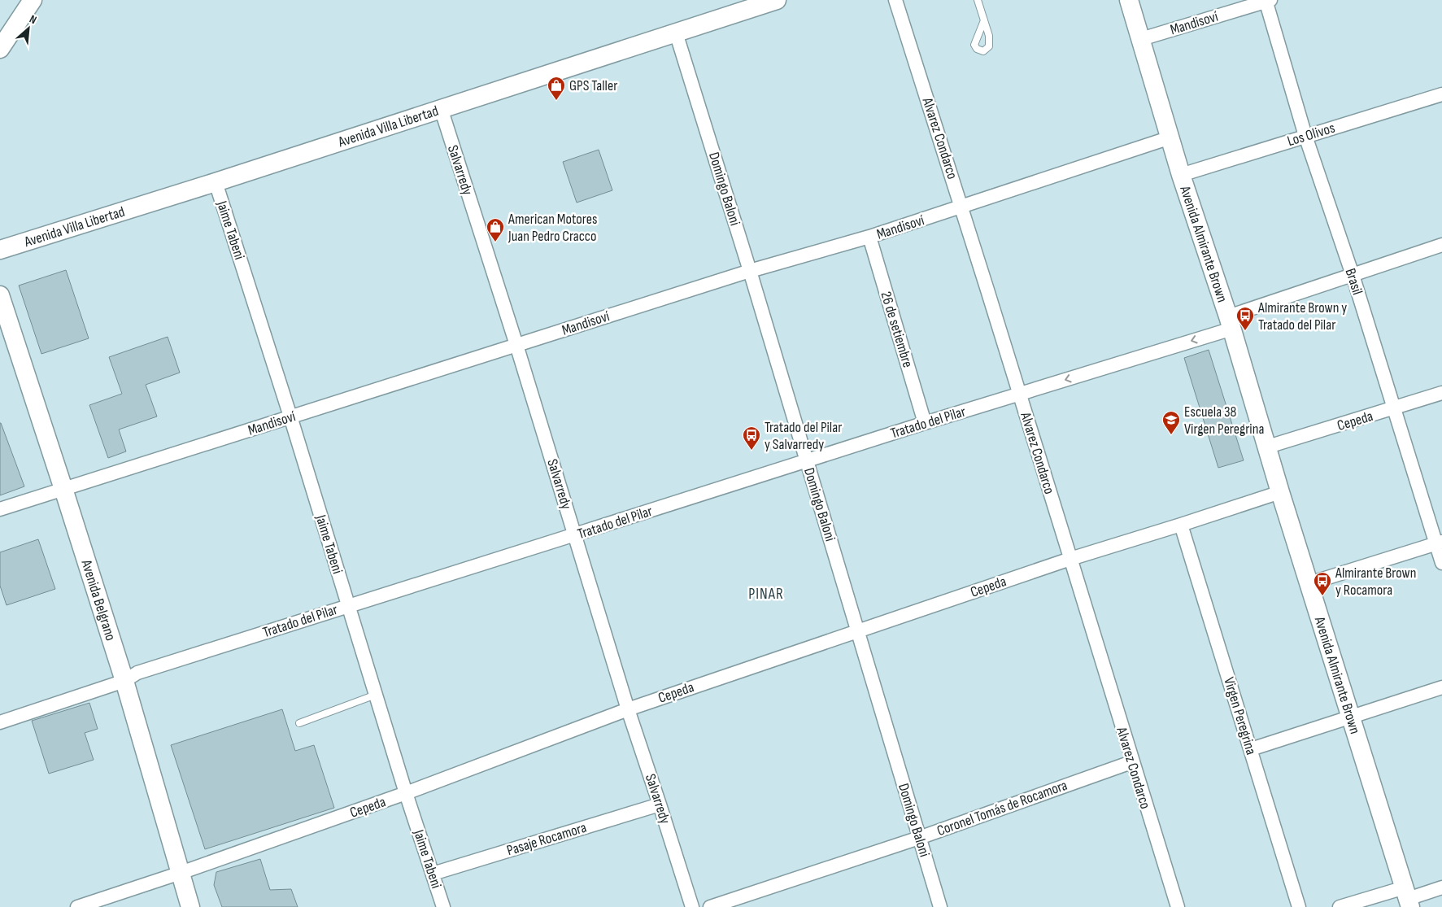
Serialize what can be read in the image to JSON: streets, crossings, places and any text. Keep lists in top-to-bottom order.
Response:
{
  "streets": {
    "main road": ["Avenida Villa Libertad", "Avenida Almirante Brown", "Avenida Belgrano"],
    "street": [
      "Mandisoví",
      "Los Olivos",
      "Alvarez Condarco",
      "Salvarredy",
      "Domingo Baloni",
      "Jaime Tabeni",
      "Brasil",
      "26 de setiembre",
      "Cepeda",
      "Tratado del Pilar",
      "Virgen Peregrina",
      "Coronel Tomás de Rocamora",
      "Pasaje Rocamora"
    ]
  },
  "crossings": [
    ["Mandisoví", "Alvarez Condarco"],
    ["Mandisoví", "Salvarredy"],
    ["Mandisoví", "Domingo Baloni"],
    ["Mandisoví", "Jaime Tabeni"],
    ["Mandisoví", "Avenida Almirante Brown"],
    ["Mandisoví", "Brasil"],
    ["Mandisoví", "26 de setiembre"],
    ["Mandisoví", "Avenida Belgrano"],
    ["Avenida Villa Libertad", "Salvarredy"],
    ["Avenida Villa Libertad", "Domingo Baloni"],
    ["Avenida Villa Libertad", "Jaime Tabeni"],
    ["Los Olivos", "Avenida Almirante Brown"],
    ["Los Olivos", "Brasil"],
    ["Alvarez Condarco", "Cepeda"],
    ["Alvarez Condarco", "Tratado del Pilar"],
    ["Alvarez Condarco", "Coronel Tomás de Rocamora"],
    ["Salvarredy", "Cepeda"],
    ["Salvarredy", "Tratado del Pilar"],
    ["Salvarredy", "Pasaje Rocamora"],
    ["Domingo Baloni", "Cepeda"],
    ["Domingo Baloni", "Tratado del Pilar"],
    ["Domingo Baloni", "Coronel Tomás de Rocamora"],
    ["Jaime Tabeni", "Cepeda"],
    ["Jaime Tabeni", "Tratado del Pilar"],
    ["Jaime Tabeni", "Pasaje Rocamora"],
    ["Avenida Almirante Brown", "Cepeda"],
    ["Avenida Almirante Brown", "Tratado del Pilar"],
    ["Brasil", "Cepeda"],
    ["Brasil", "Tratado del Pilar"],
    ["26 de setiembre", "Tratado del Pilar"],
    ["Cepeda", "Avenida Belgrano"],
    ["Cepeda", "Virgen Peregrina"],
    ["Tratado del Pilar", "Avenida Belgrano"]
  ],
  "districts": ["PINAR"],
  "places": {
    "shop": ["GPS Taller", "American Motores Juan Pedro Cracco"],
    "bus stop": ["Almirante Brown y Tratado del Pilar", "Tratado del Pilar y Salvarredy", "Almirante Brown y Rocamora"],
    "school or university": ["Escuela 38 Virgen Peregrina"]
  },
  "north": "top right"
}
